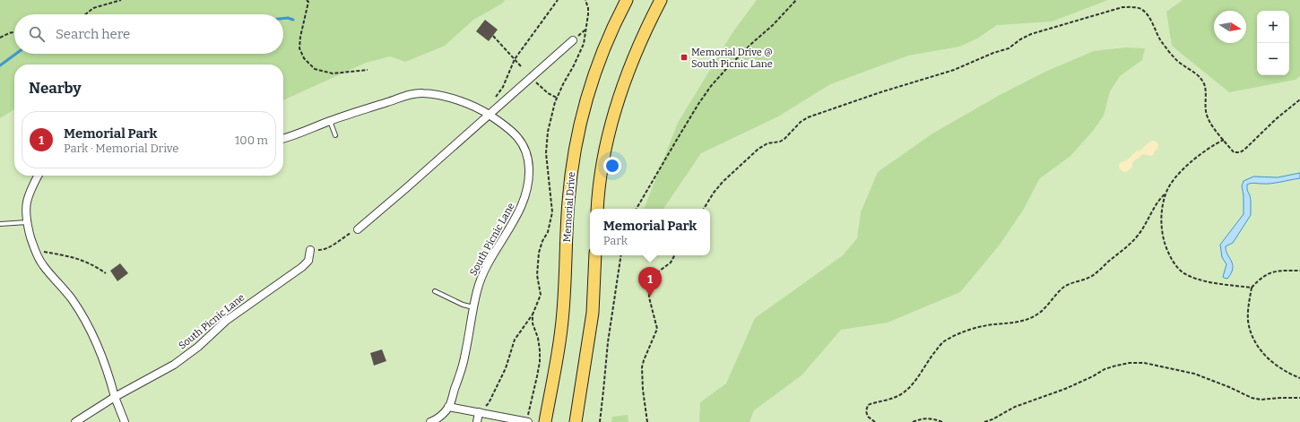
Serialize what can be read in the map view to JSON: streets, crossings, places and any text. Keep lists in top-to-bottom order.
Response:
{
  "streets": {
    "main road": ["Memorial Drive"],
    "street": ["South Picnic Lane"]
  },
  "places": {
    "transit": ["Memorial Drive @ South Picnic Lane"]
  },
  "north": "right",
  "page": {
    "map_buttons": ["+", "−"],
    "search": "Search here",
    "heading": "Nearby",
    "list": [
      {
        "mark": "1",
        "name": "Memorial Park",
        "note": "Park · Memorial Drive",
        "value": "100 m"
      }
    ],
    "popup": ["Memorial Park", "Park"],
    "pins": "1"
  }
}
